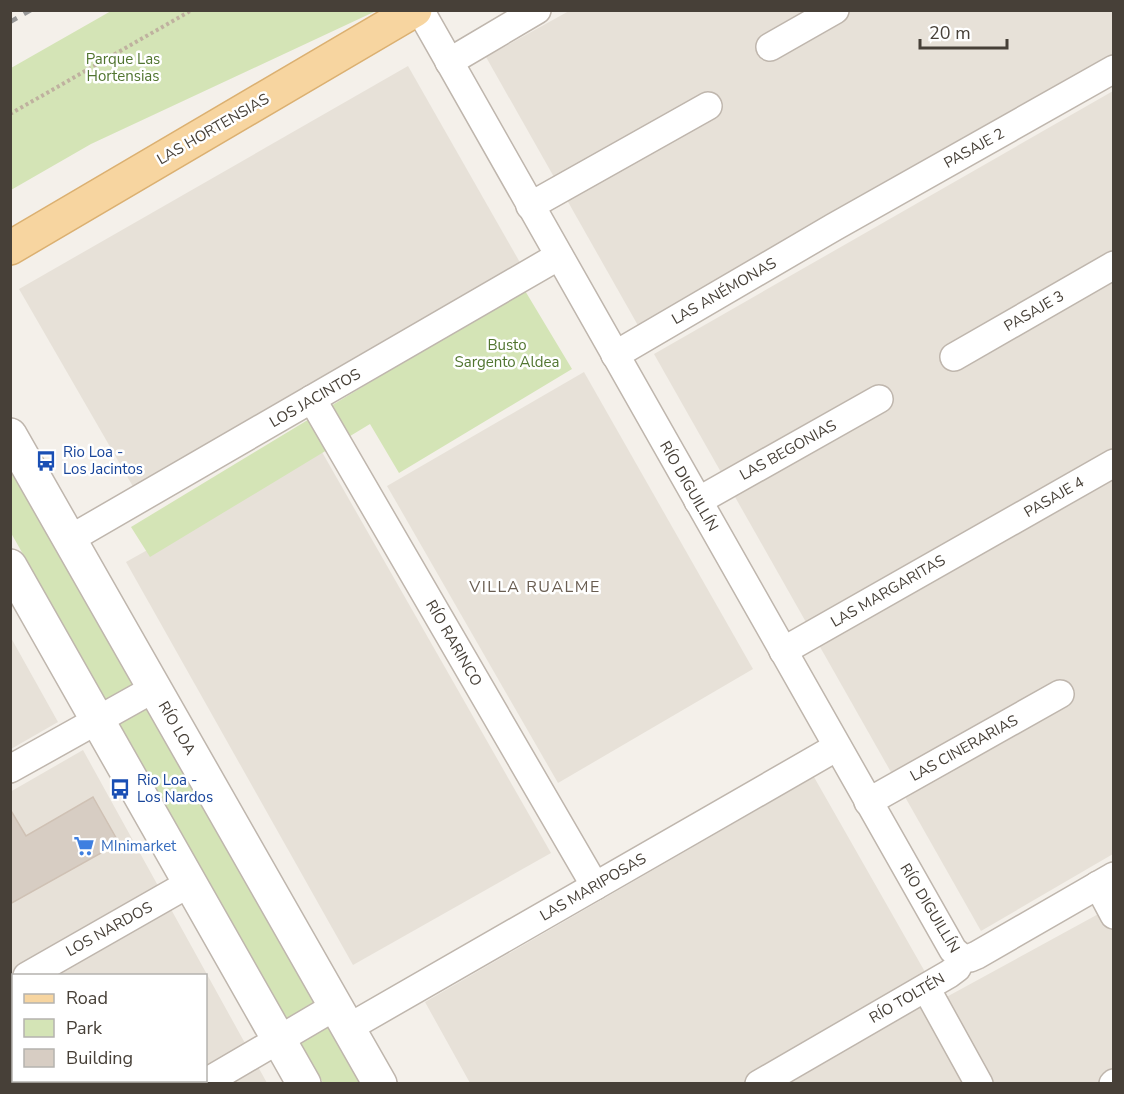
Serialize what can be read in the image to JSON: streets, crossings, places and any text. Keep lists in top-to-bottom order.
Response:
{
  "streets": {
    "main road": ["LAS HORTENSIAS"],
    "street": [
      "PASAJE 2",
      "LAS ANÉMONAS",
      "PASAJE 3",
      "LOS JACINTOS",
      "LAS BEGONIAS",
      "RÍO DIGUILLÍN",
      "PASAJE 4",
      "LAS MARGARITAS",
      "RÍO RARINCO",
      "RÍO LOA",
      "LAS CINERARIAS",
      "LAS MARIPOSAS",
      "LOS NARDOS",
      "RÍO TOLTÉN"
    ]
  },
  "crossings": [
    ["LAS HORTENSIAS", "RÍO DIGUILLÍN"],
    ["PASAJE 2", "LAS ANÉMONAS"],
    ["LAS ANÉMONAS", "RÍO DIGUILLÍN"],
    ["LOS JACINTOS", "RÍO DIGUILLÍN"],
    ["LOS JACINTOS", "RÍO RARINCO"],
    ["LOS JACINTOS", "RÍO LOA"],
    ["LAS BEGONIAS", "RÍO DIGUILLÍN"],
    ["RÍO DIGUILLÍN", "LAS MARGARITAS"],
    ["RÍO DIGUILLÍN", "LAS CINERARIAS"],
    ["RÍO DIGUILLÍN", "LAS MARIPOSAS"],
    ["RÍO DIGUILLÍN", "RÍO TOLTÉN"],
    ["PASAJE 4", "LAS MARGARITAS"],
    ["RÍO RARINCO", "LAS MARIPOSAS"],
    ["RÍO LOA", "LAS MARIPOSAS"]
  ],
  "districts": ["VILLA RUALME"],
  "parks": ["Parque Las Hortensias", "Busto Sargento Aldea"],
  "places": {
    "bus stop": ["Rio Loa - Los Jacintos", "Rio Loa - Los Nardos"],
    "supermarket": ["MInimarket"]
  },
  "legend": ["Road", "Park", "Building"],
  "scale_bar": "20 m"
}
